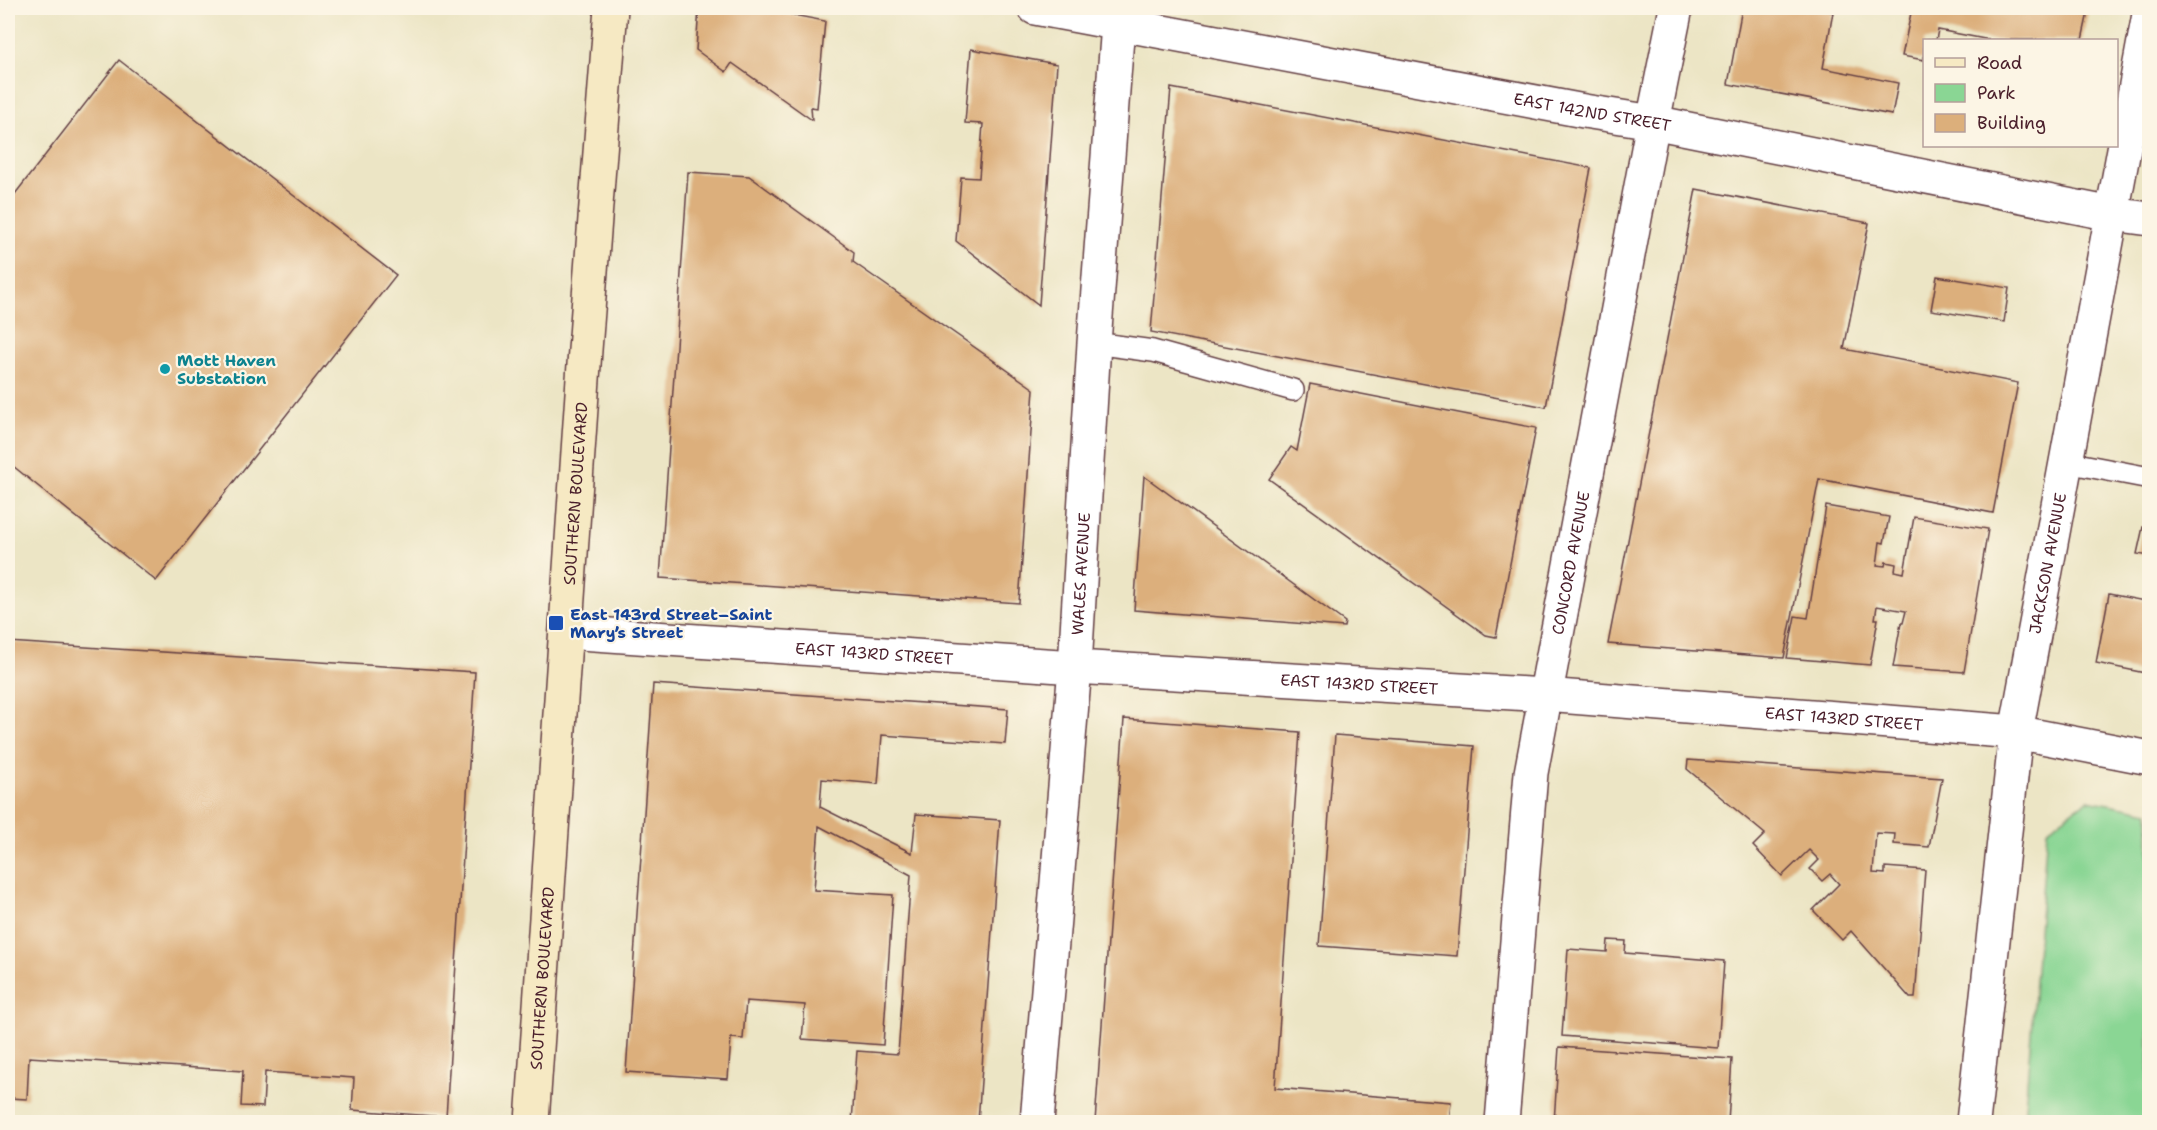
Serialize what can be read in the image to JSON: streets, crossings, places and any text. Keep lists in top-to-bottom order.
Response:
{
  "streets": {
    "main road": ["SOUTHERN BOULEVARD"],
    "street": [
      "EAST 142ND STREET",
      "CONCORD AVENUE",
      "JACKSON AVENUE",
      "WALES AVENUE",
      "EAST 143RD STREET"
    ]
  },
  "crossings": [
    ["EAST 142ND STREET", "CONCORD AVENUE"],
    ["EAST 142ND STREET", "JACKSON AVENUE"],
    ["EAST 142ND STREET", "WALES AVENUE"],
    ["SOUTHERN BOULEVARD", "EAST 143RD STREET"],
    ["CONCORD AVENUE", "EAST 143RD STREET"],
    ["JACKSON AVENUE", "EAST 143RD STREET"],
    ["WALES AVENUE", "EAST 143RD STREET"]
  ],
  "places": {
    "other": ["Mott Haven Substation"],
    "transit": ["East 143rd Street–Saint Mary’s Street"]
  },
  "legend": ["Road", "Park", "Building"]
}
